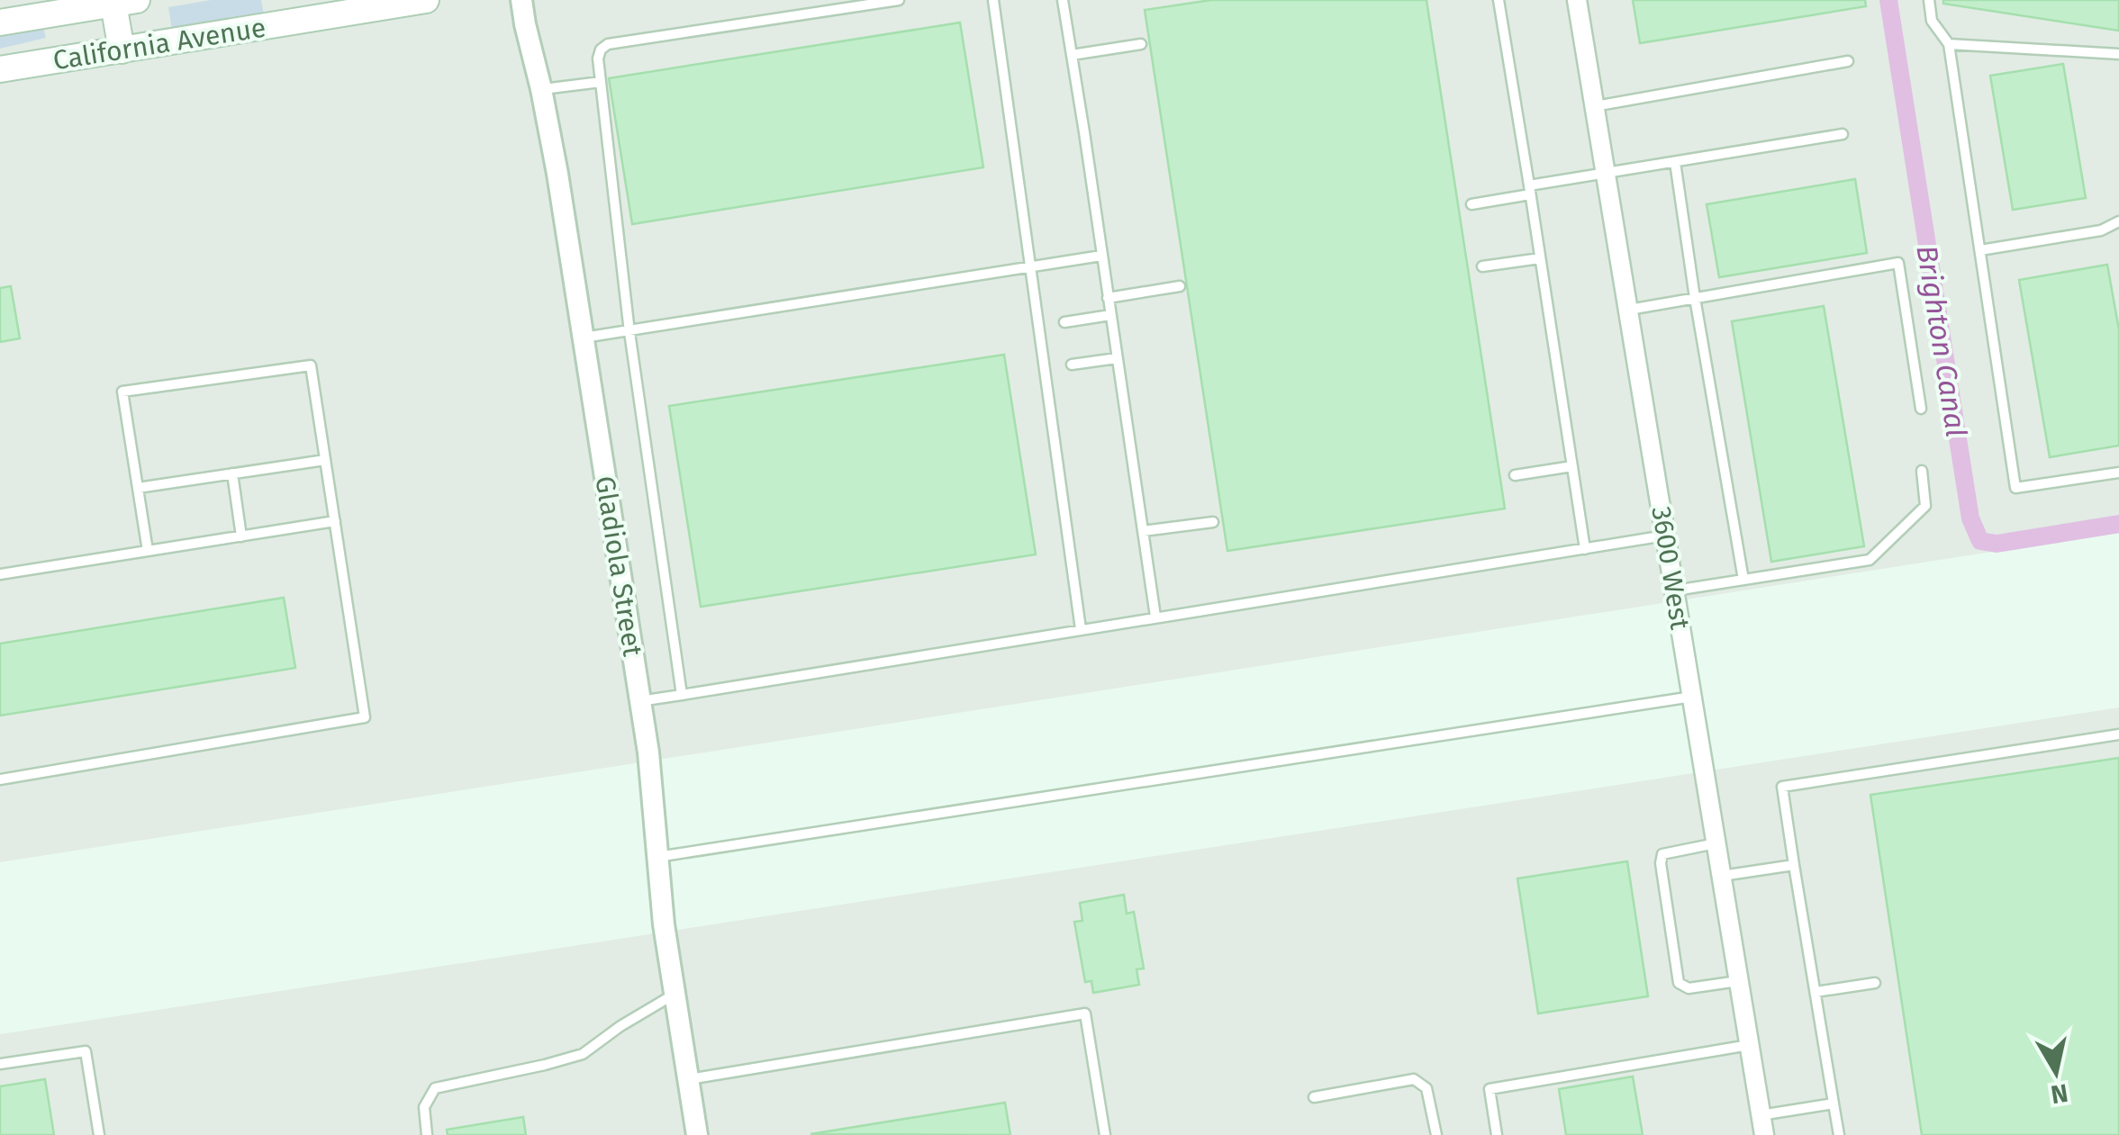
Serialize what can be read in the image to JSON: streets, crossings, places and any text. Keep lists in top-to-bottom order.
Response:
{
  "streets": {
    "main road": ["California Avenue"],
    "street": ["Gladiola Street", "3600 West"]
  },
  "water": ["Brighton Canal"],
  "north": "bottom"
}
